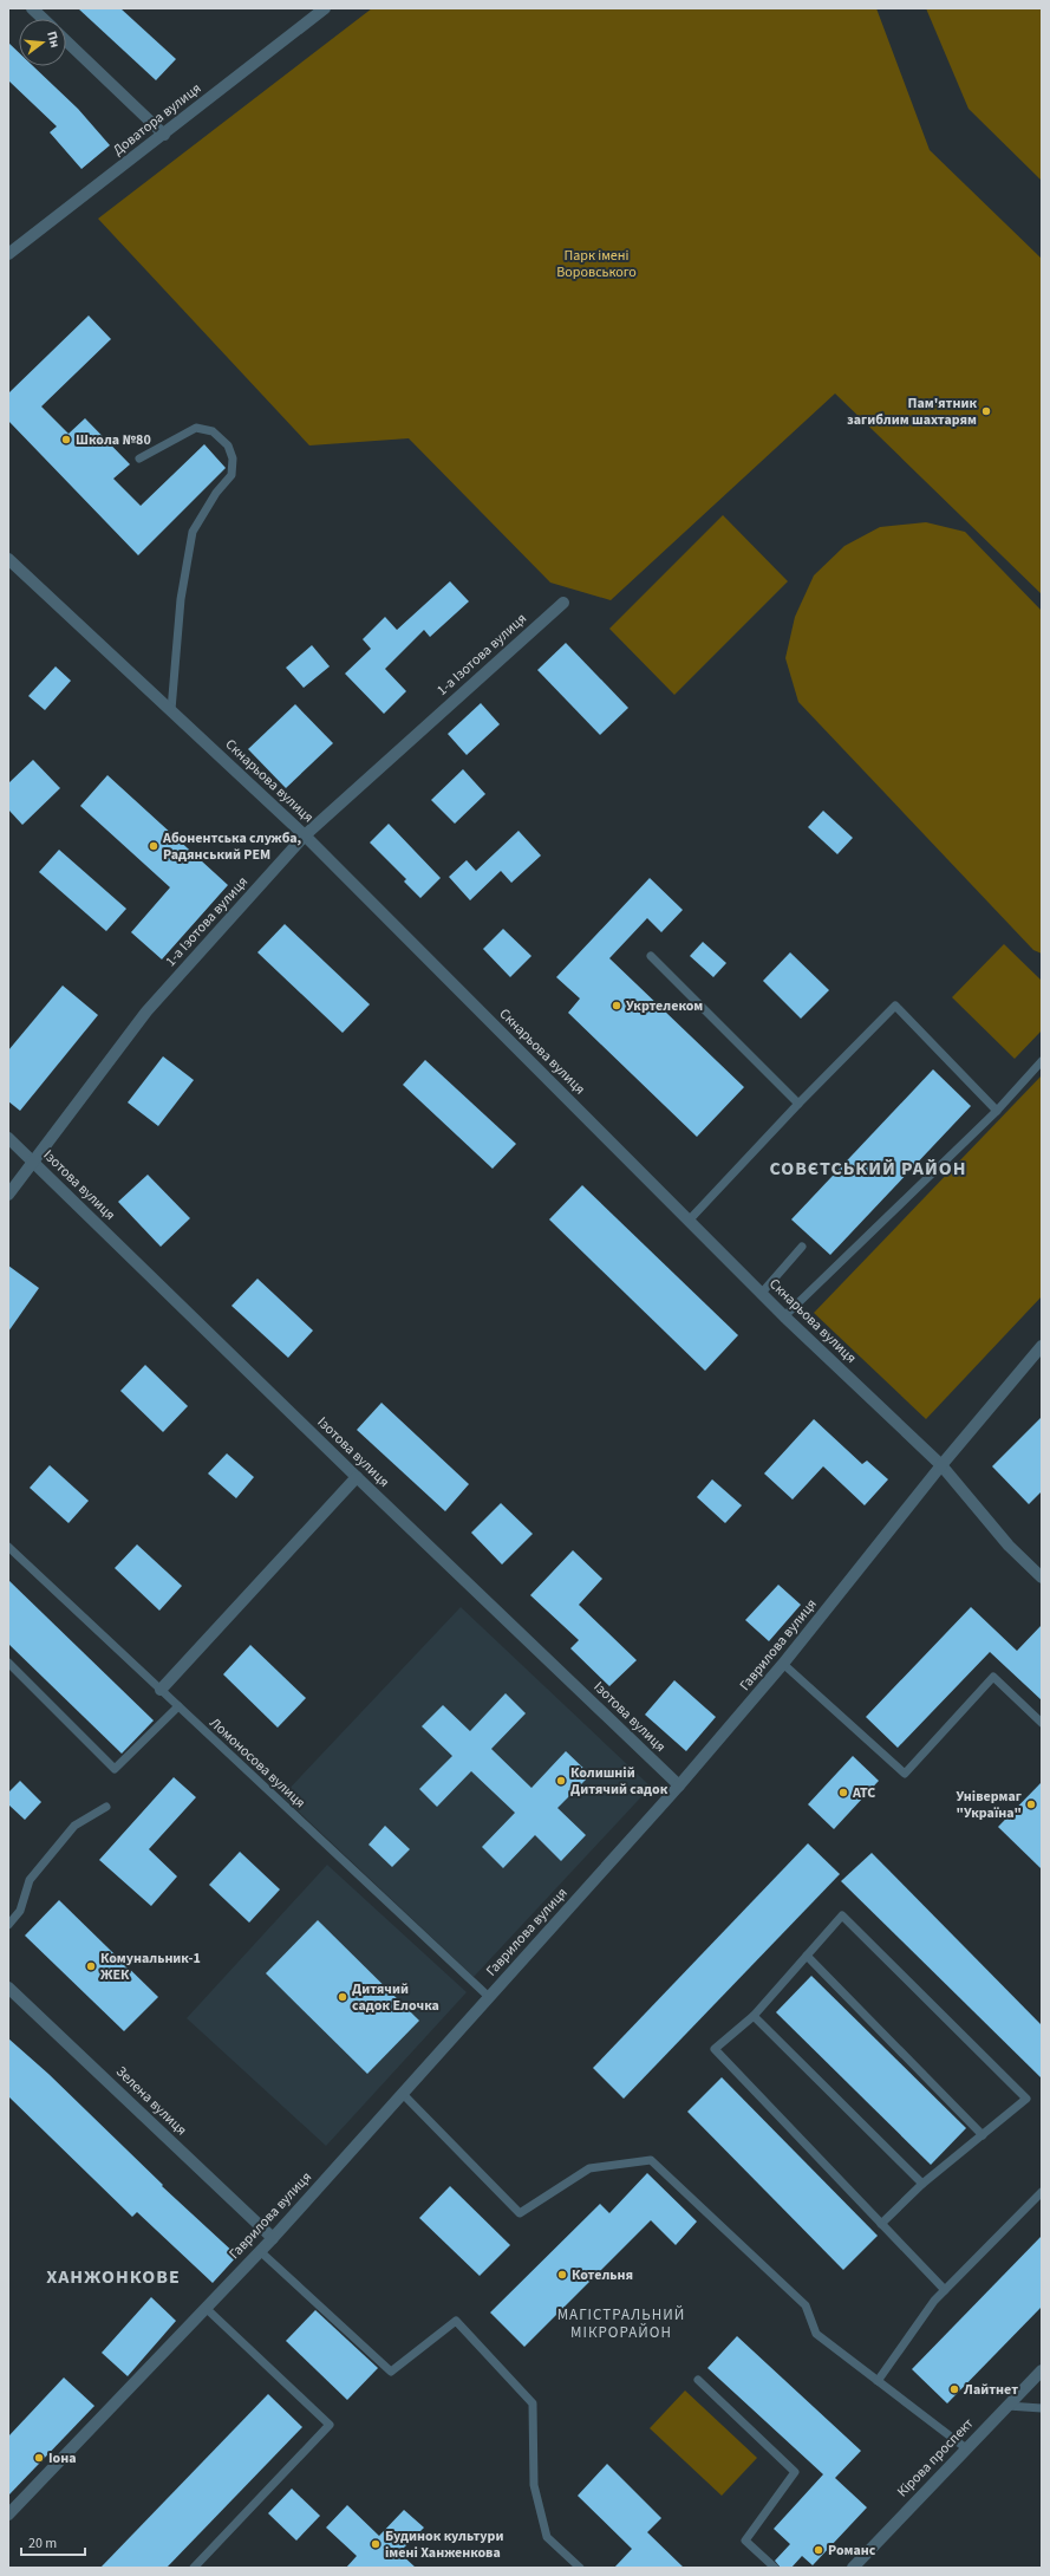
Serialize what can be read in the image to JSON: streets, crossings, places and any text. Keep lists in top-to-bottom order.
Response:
{
  "streets": {
    "street": [
      "Доватора вулиця",
      "1-а Ізотова вулиця",
      "Скнарьова вулиця",
      "Ізотова вулиця",
      "Гаврилова вулиця",
      "Зелена вулиця",
      "Кірова проспект"
    ],
    "lane": ["Ломоносова вулиця"]
  },
  "crossings": [
    ["1-а Ізотова вулиця", "Скнарьова вулиця"],
    ["1-а Ізотова вулиця", "Ізотова вулиця"],
    ["Скнарьова вулиця", "Гаврилова вулиця"],
    ["Ізотова вулиця", "Гаврилова вулиця"],
    ["Гаврилова вулиця", "Ломоносова вулиця"],
    ["Гаврилова вулиця", "Зелена вулиця"]
  ],
  "districts": ["СОВЄТСЬКИЙ РАЙОН", "ХАНЖОНКОВЕ", "МАГІСТРАЛЬНИЙ МІКРОРАЙОН"],
  "parks": ["Парк імені Воровського"],
  "places": [
    "Пам'ятник загиблим шахтарям",
    "Школа №80",
    "Абонентська служба, Радянський РЕМ",
    "Укртелеком",
    "Колишній Дитячий садок",
    "АТС",
    "Універмаг \"Україна\"",
    "Комунальник-1 ЖЕК",
    "Дитячий садок Елочка",
    "Котельня",
    "Лайтнет",
    "Іона",
    "Будинок культури імені Ханженкова",
    "Романс"
  ],
  "scale_bar": "20 m",
  "north": "right"
}
